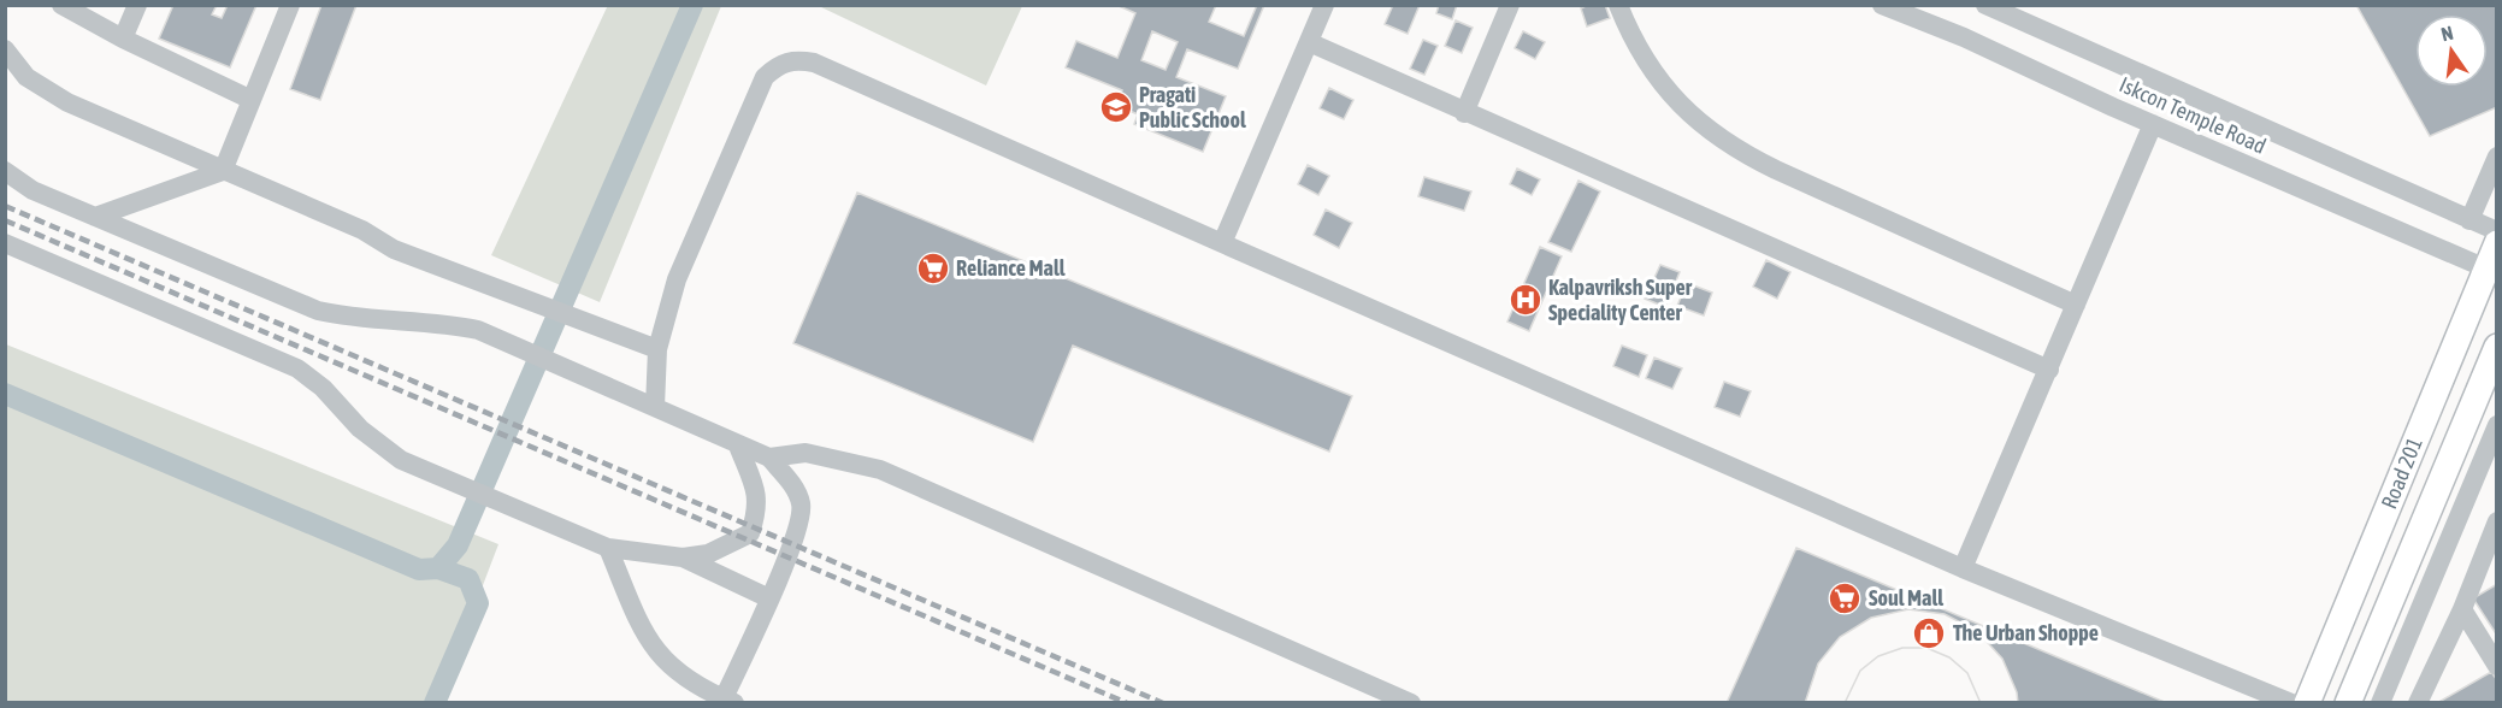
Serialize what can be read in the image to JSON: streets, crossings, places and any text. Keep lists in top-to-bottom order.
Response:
{
  "streets": {
    "main road": ["Road 201"],
    "street": ["Iskcon Temple Road"]
  },
  "crossings": [
    ["Iskcon Temple Road", "Road 201"]
  ],
  "places": {
    "school or university": ["Pragati Public School"],
    "supermarket": ["Reliance Mall", "Soul Mall"],
    "hospital": ["Kalpavriksh Super Speciality Center"],
    "shop": ["The Urban Shoppe"]
  },
  "north": "top"
}
